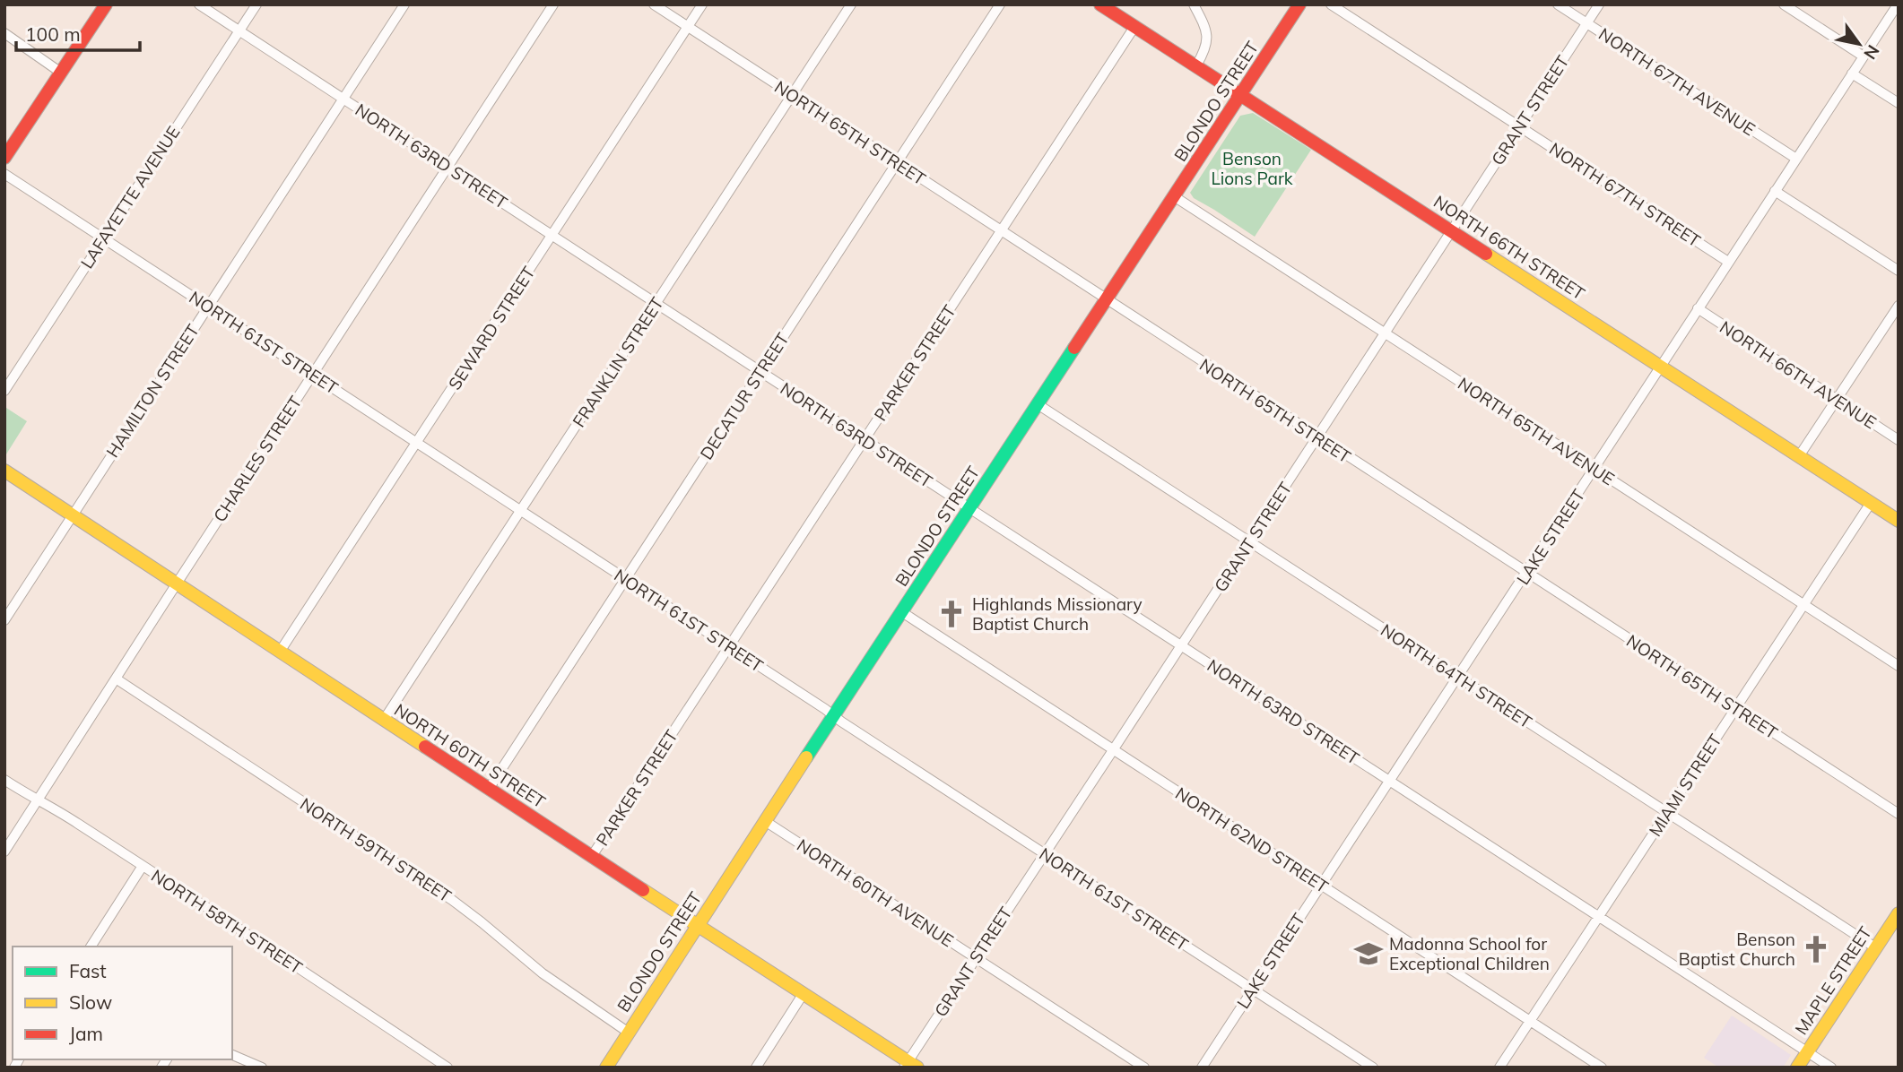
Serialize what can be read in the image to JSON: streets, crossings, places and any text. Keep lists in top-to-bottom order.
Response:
{
  "streets": {
    "street": [
      "NORTH 67TH AVENUE",
      "BLONDO STREET",
      "GRANT STREET",
      "NORTH 65TH STREET",
      "NORTH 63RD STREET",
      "NORTH 67TH STREET",
      "LAFAYETTE AVENUE",
      "NORTH 66TH STREET",
      "SEWARD STREET",
      "NORTH 61ST STREET",
      "FRANKLIN STREET",
      "PARKER STREET",
      "NORTH 66TH AVENUE",
      "HAMILTON STREET",
      "DECATUR STREET",
      "NORTH 65TH AVENUE",
      "CHARLES STREET",
      "LAKE STREET",
      "NORTH 64TH STREET",
      "NORTH 60TH STREET",
      "MIAMI STREET",
      "NORTH 62ND STREET",
      "NORTH 59TH STREET",
      "NORTH 60TH AVENUE",
      "NORTH 58TH STREET",
      "MAPLE STREET"
    ]
  },
  "crossings": [
    ["NORTH 67TH AVENUE", "GRANT STREET"],
    ["NORTH 67TH AVENUE", "LAKE STREET"],
    ["BLONDO STREET", "NORTH 65TH STREET"],
    ["BLONDO STREET", "NORTH 63RD STREET"],
    ["BLONDO STREET", "NORTH 66TH STREET"],
    ["BLONDO STREET", "NORTH 61ST STREET"],
    ["BLONDO STREET", "NORTH 65TH AVENUE"],
    ["BLONDO STREET", "NORTH 64TH STREET"],
    ["BLONDO STREET", "NORTH 60TH STREET"],
    ["BLONDO STREET", "NORTH 62ND STREET"],
    ["BLONDO STREET", "NORTH 59TH STREET"],
    ["BLONDO STREET", "NORTH 60TH AVENUE"],
    ["GRANT STREET", "NORTH 65TH STREET"],
    ["GRANT STREET", "NORTH 63RD STREET"],
    ["GRANT STREET", "NORTH 67TH STREET"],
    ["GRANT STREET", "NORTH 66TH STREET"],
    ["GRANT STREET", "NORTH 61ST STREET"],
    ["GRANT STREET", "NORTH 65TH AVENUE"],
    ["GRANT STREET", "NORTH 64TH STREET"],
    ["GRANT STREET", "NORTH 60TH STREET"],
    ["GRANT STREET", "NORTH 62ND STREET"],
    ["GRANT STREET", "NORTH 60TH AVENUE"],
    ["NORTH 65TH STREET", "SEWARD STREET"],
    ["NORTH 65TH STREET", "FRANKLIN STREET"],
    ["NORTH 65TH STREET", "PARKER STREET"],
    ["NORTH 65TH STREET", "DECATUR STREET"],
    ["NORTH 65TH STREET", "LAKE STREET"],
    ["NORTH 65TH STREET", "MIAMI STREET"],
    ["NORTH 63RD STREET", "LAFAYETTE AVENUE"],
    ["NORTH 63RD STREET", "SEWARD STREET"],
    ["NORTH 63RD STREET", "FRANKLIN STREET"],
    ["NORTH 63RD STREET", "PARKER STREET"],
    ["NORTH 63RD STREET", "HAMILTON STREET"],
    ["NORTH 63RD STREET", "DECATUR STREET"],
    ["NORTH 63RD STREET", "CHARLES STREET"],
    ["NORTH 63RD STREET", "LAKE STREET"],
    ["NORTH 63RD STREET", "MIAMI STREET"],
    ["NORTH 63RD STREET", "MAPLE STREET"],
    ["NORTH 67TH STREET", "LAKE STREET"],
    ["LAFAYETTE AVENUE", "NORTH 61ST STREET"],
    ["NORTH 66TH STREET", "PARKER STREET"],
    ["NORTH 66TH STREET", "LAKE STREET"],
    ["NORTH 66TH STREET", "MIAMI STREET"],
    ["SEWARD STREET", "NORTH 61ST STREET"],
    ["SEWARD STREET", "NORTH 60TH STREET"],
    ["NORTH 61ST STREET", "FRANKLIN STREET"],
    ["NORTH 61ST STREET", "PARKER STREET"],
    ["NORTH 61ST STREET", "HAMILTON STREET"],
    ["NORTH 61ST STREET", "DECATUR STREET"],
    ["NORTH 61ST STREET", "CHARLES STREET"],
    ["NORTH 61ST STREET", "LAKE STREET"],
    ["FRANKLIN STREET", "NORTH 60TH STREET"],
    ["PARKER STREET", "NORTH 60TH STREET"],
    ["NORTH 66TH AVENUE", "LAKE STREET"],
    ["HAMILTON STREET", "NORTH 60TH STREET"],
    ["DECATUR STREET", "NORTH 60TH STREET"],
    ["NORTH 65TH AVENUE", "LAKE STREET"],
    ["NORTH 65TH AVENUE", "MIAMI STREET"],
    ["CHARLES STREET", "NORTH 60TH STREET"],
    ["CHARLES STREET", "NORTH 59TH STREET"],
    ["CHARLES STREET", "NORTH 58TH STREET"],
    ["LAKE STREET", "NORTH 64TH STREET"],
    ["LAKE STREET", "NORTH 62ND STREET"],
    ["NORTH 64TH STREET", "MIAMI STREET"],
    ["NORTH 64TH STREET", "MAPLE STREET"],
    ["MIAMI STREET", "NORTH 62ND STREET"]
  ],
  "parks": ["Benson Lions Park"],
  "places": {
    "church": ["Highlands Missionary Baptist Church", "Benson Baptist Church"],
    "school or university": ["Madonna School for Exceptional Children"]
  },
  "legend": ["Fast", "Slow", "Jam"],
  "scale_bar": "100 m",
  "north": "bottom right"
}
